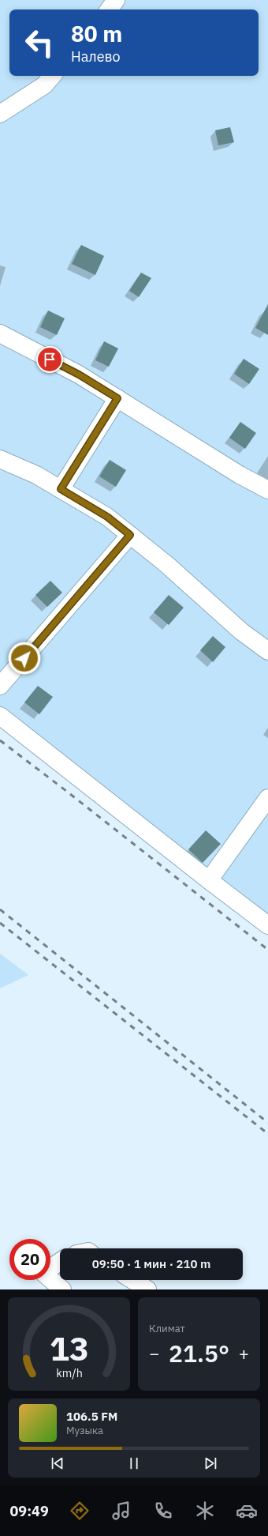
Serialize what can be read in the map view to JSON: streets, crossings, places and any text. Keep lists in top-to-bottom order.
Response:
{
  "page": {
    "turn": ["80 m", "Налево"],
    "limit": "20",
    "trip": "09:50 · 1 мин · 210 m",
    "tile": "Климат",
    "heat": ["−", "21.5°", "+"],
    "song": ["106.5 FM", "Музыка"],
    "tabs": "09:49",
    "gauge": ["13", "km/h"]
  }
}
